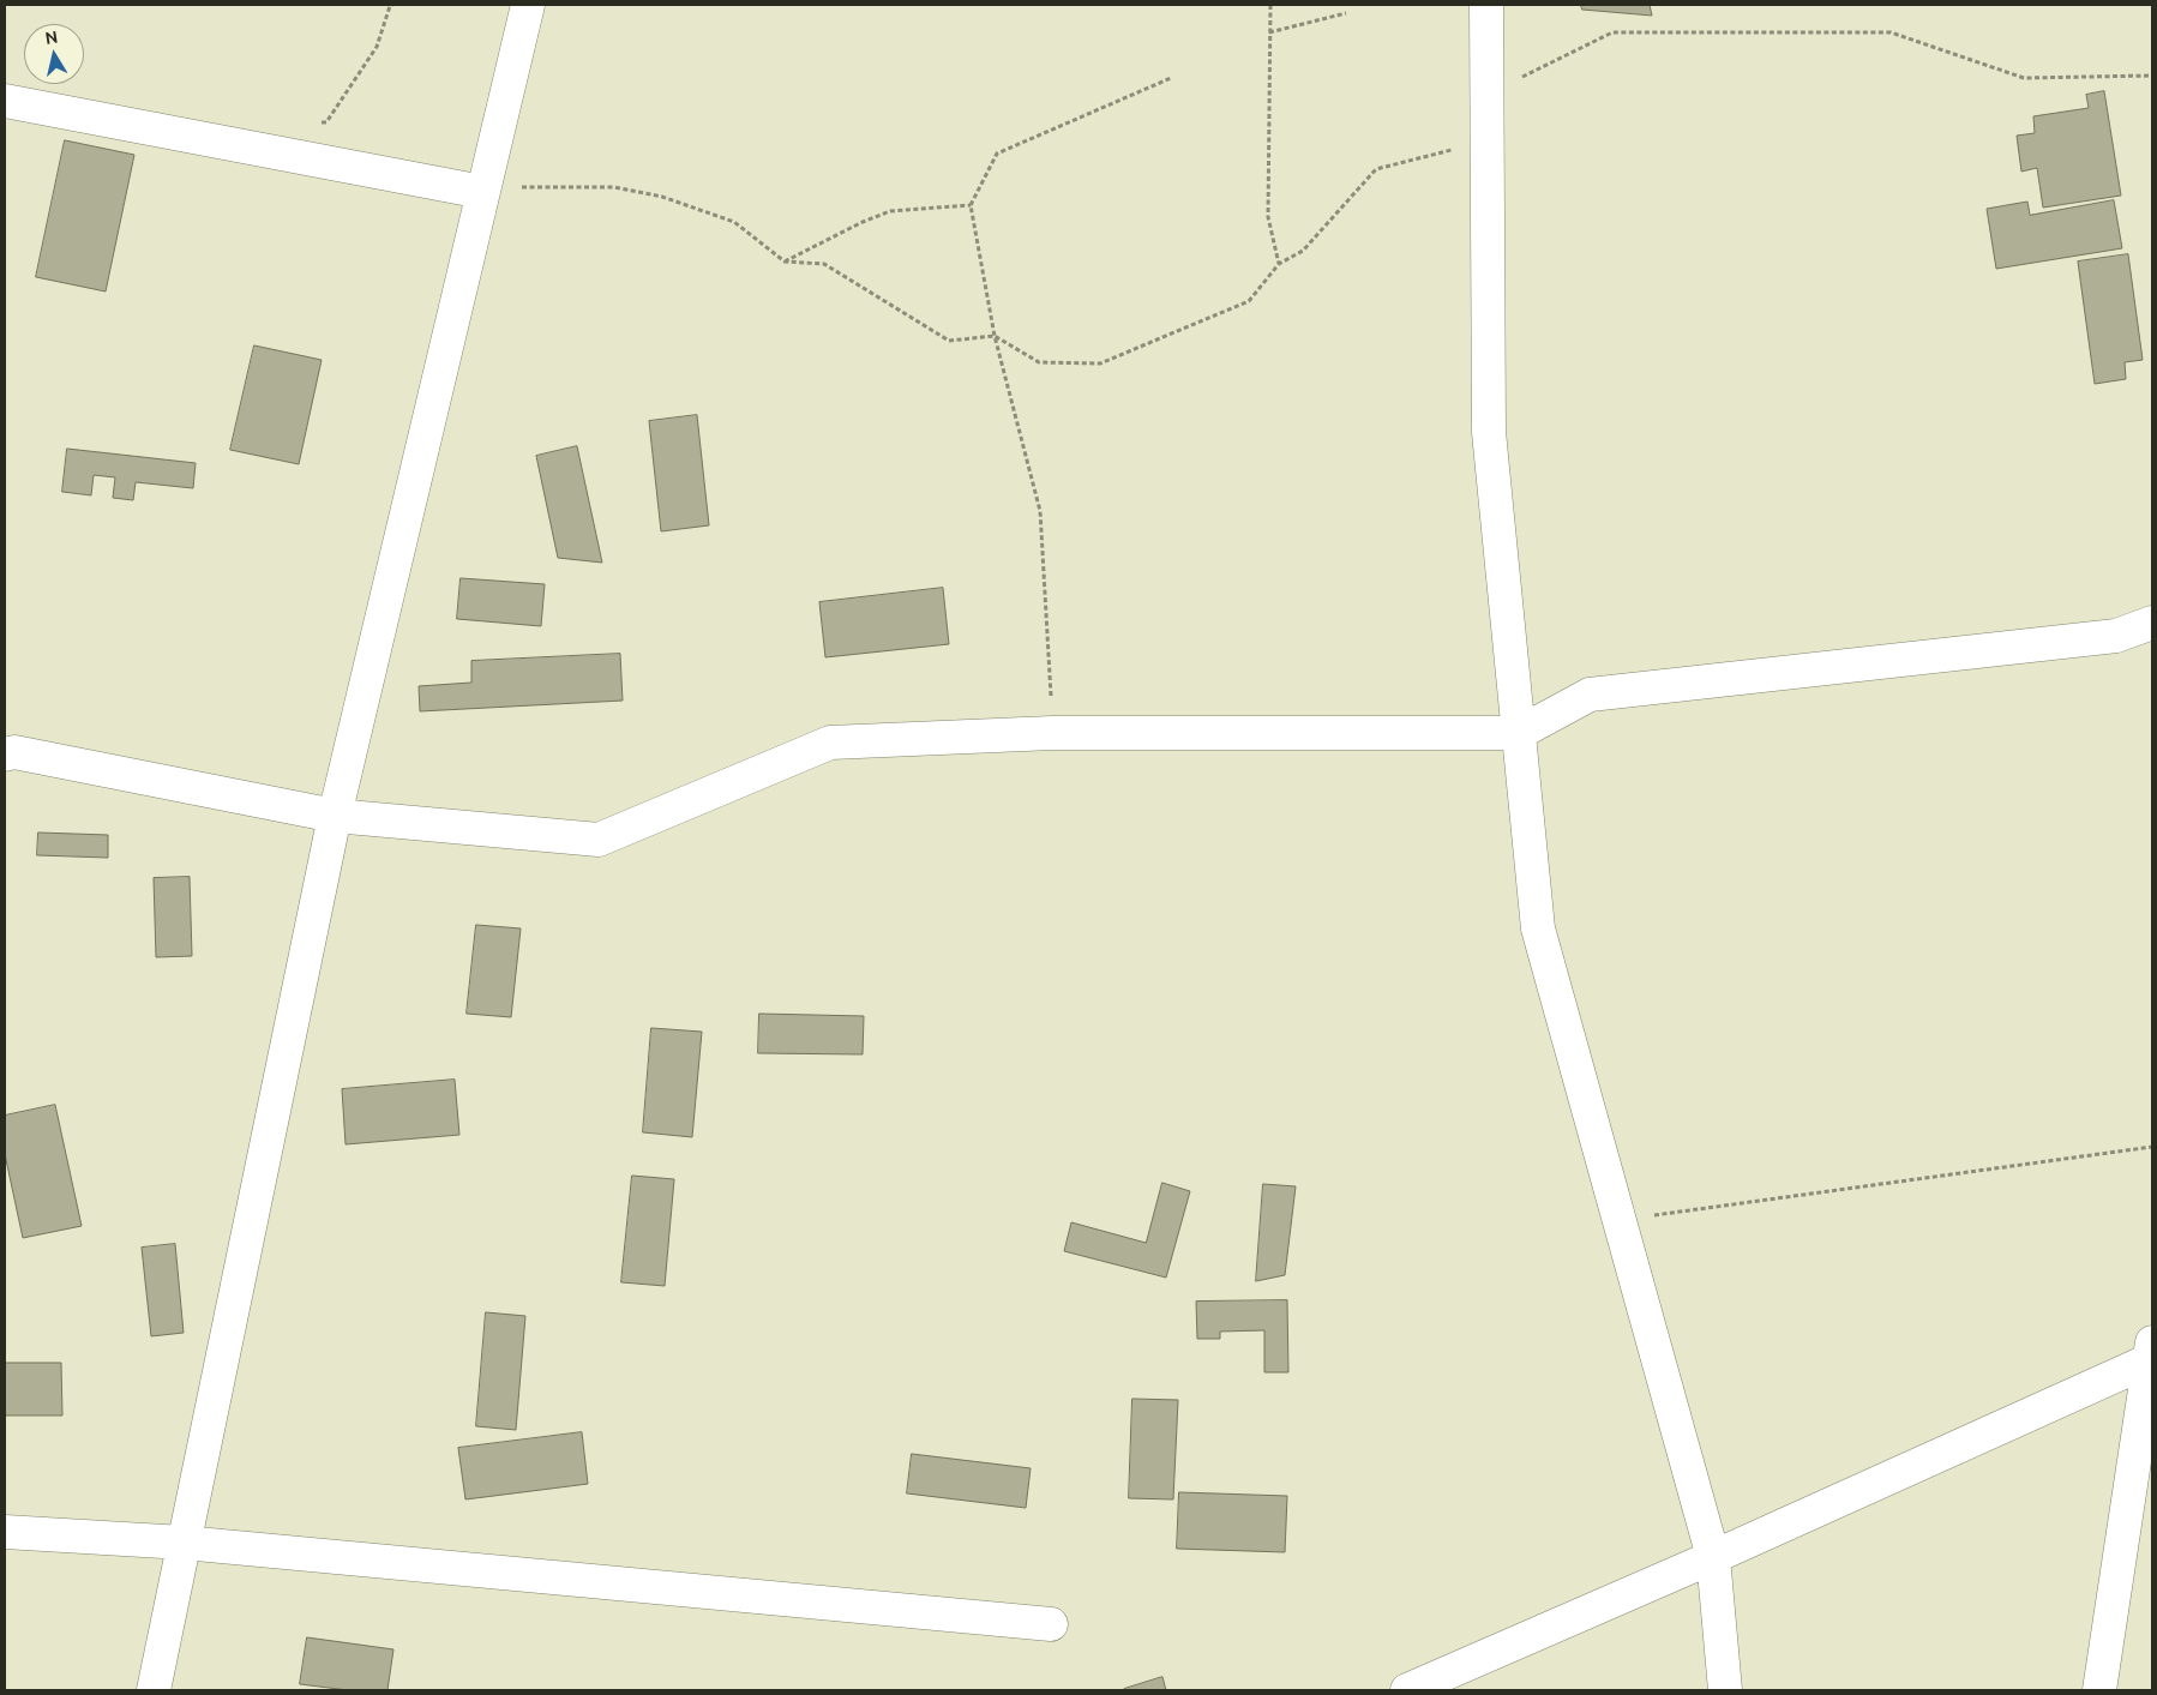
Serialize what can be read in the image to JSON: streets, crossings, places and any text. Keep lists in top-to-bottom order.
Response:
{
  "north": "top"
}
